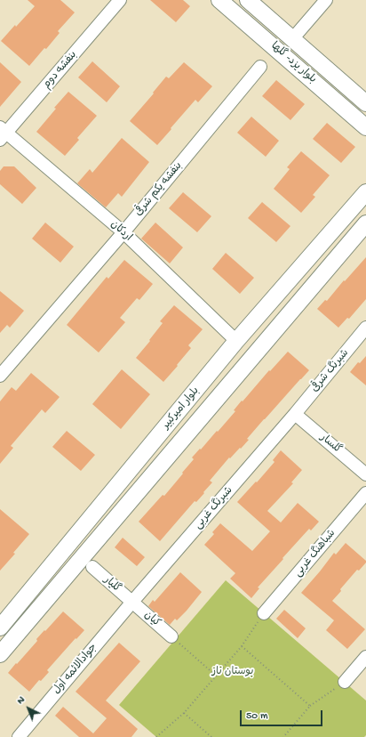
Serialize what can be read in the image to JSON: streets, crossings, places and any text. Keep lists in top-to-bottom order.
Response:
{
  "streets": {
    "main road": ["بلوار یزد- گلها", "بلوار امیرکبیر"],
    "street": [
      "بنفشه دوم",
      "بنفشه یکم شرقی",
      "اردکان",
      "شبرنگ شرقی",
      "گلسار",
      "شبرنگ غربی",
      "شباهنگ غربی",
      "گلیار",
      "کیان",
      "جوادالائمه اول"
    ]
  },
  "crossings": [
    ["بنفشه دوم", "اردکان"],
    ["بنفشه یکم شرقی", "اردکان"],
    ["اردکان", "بلوار امیرکبیر"],
    ["شبرنگ شرقی", "گلسار"],
    ["شبرنگ شرقی", "شبرنگ غربی"],
    ["گلسار", "شبرنگ غربی"],
    ["شبرنگ غربی", "گلیار"],
    ["شبرنگ غربی", "کیان"],
    ["شبرنگ غربی", "جوادالائمه اول"],
    ["گلیار", "کیان"],
    ["گلیار", "جوادالائمه اول"],
    ["کیان", "جوادالائمه اول"]
  ],
  "parks": ["بوستان ناز"],
  "scale_bar": "50 m",
  "north": "top left"
}
